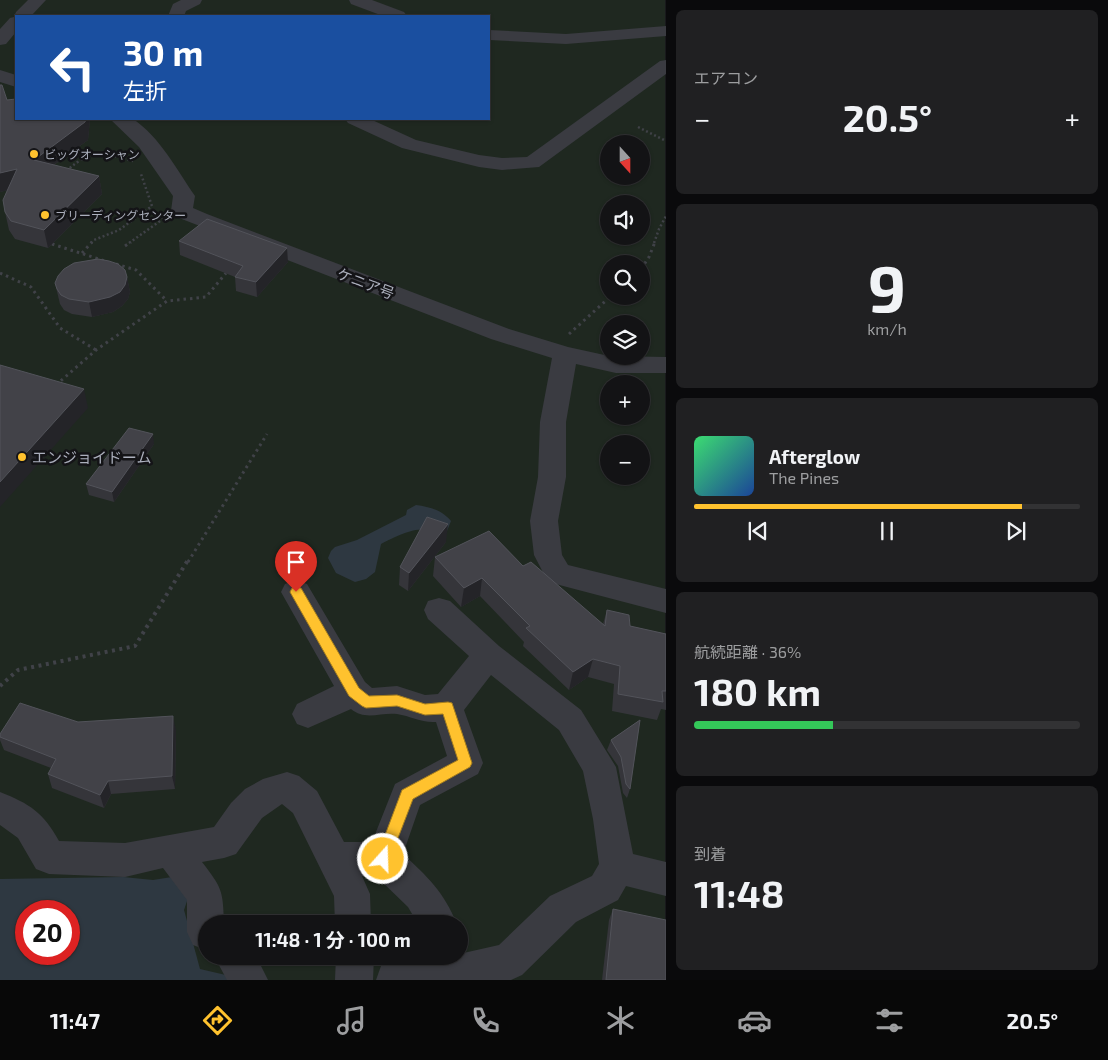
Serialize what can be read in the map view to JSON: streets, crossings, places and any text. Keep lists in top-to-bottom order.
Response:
{
  "streets": {
    "lane": ["ケニア号"]
  },
  "places": ["ビッグオーシャン", "ブリーディングセンター", "エンジョイドーム"],
  "north": "bottom",
  "page": {
    "tile": [
      "エアコン",
      ["9", "km/h"],
      ["航続距離 · 36%", "180 km"],
      ["到着", "11:48"]
    ],
    "turn": ["30 m", "左折"],
    "heat": ["−", "20.5°", "+"],
    "map_buttons": ["+", "−"],
    "song": ["Afterglow", "The Pines"],
    "limit": "20",
    "trip": "11:48 · 1 分 · 100 m",
    "tabs": ["11:47", "20.5°"]
  }
}
